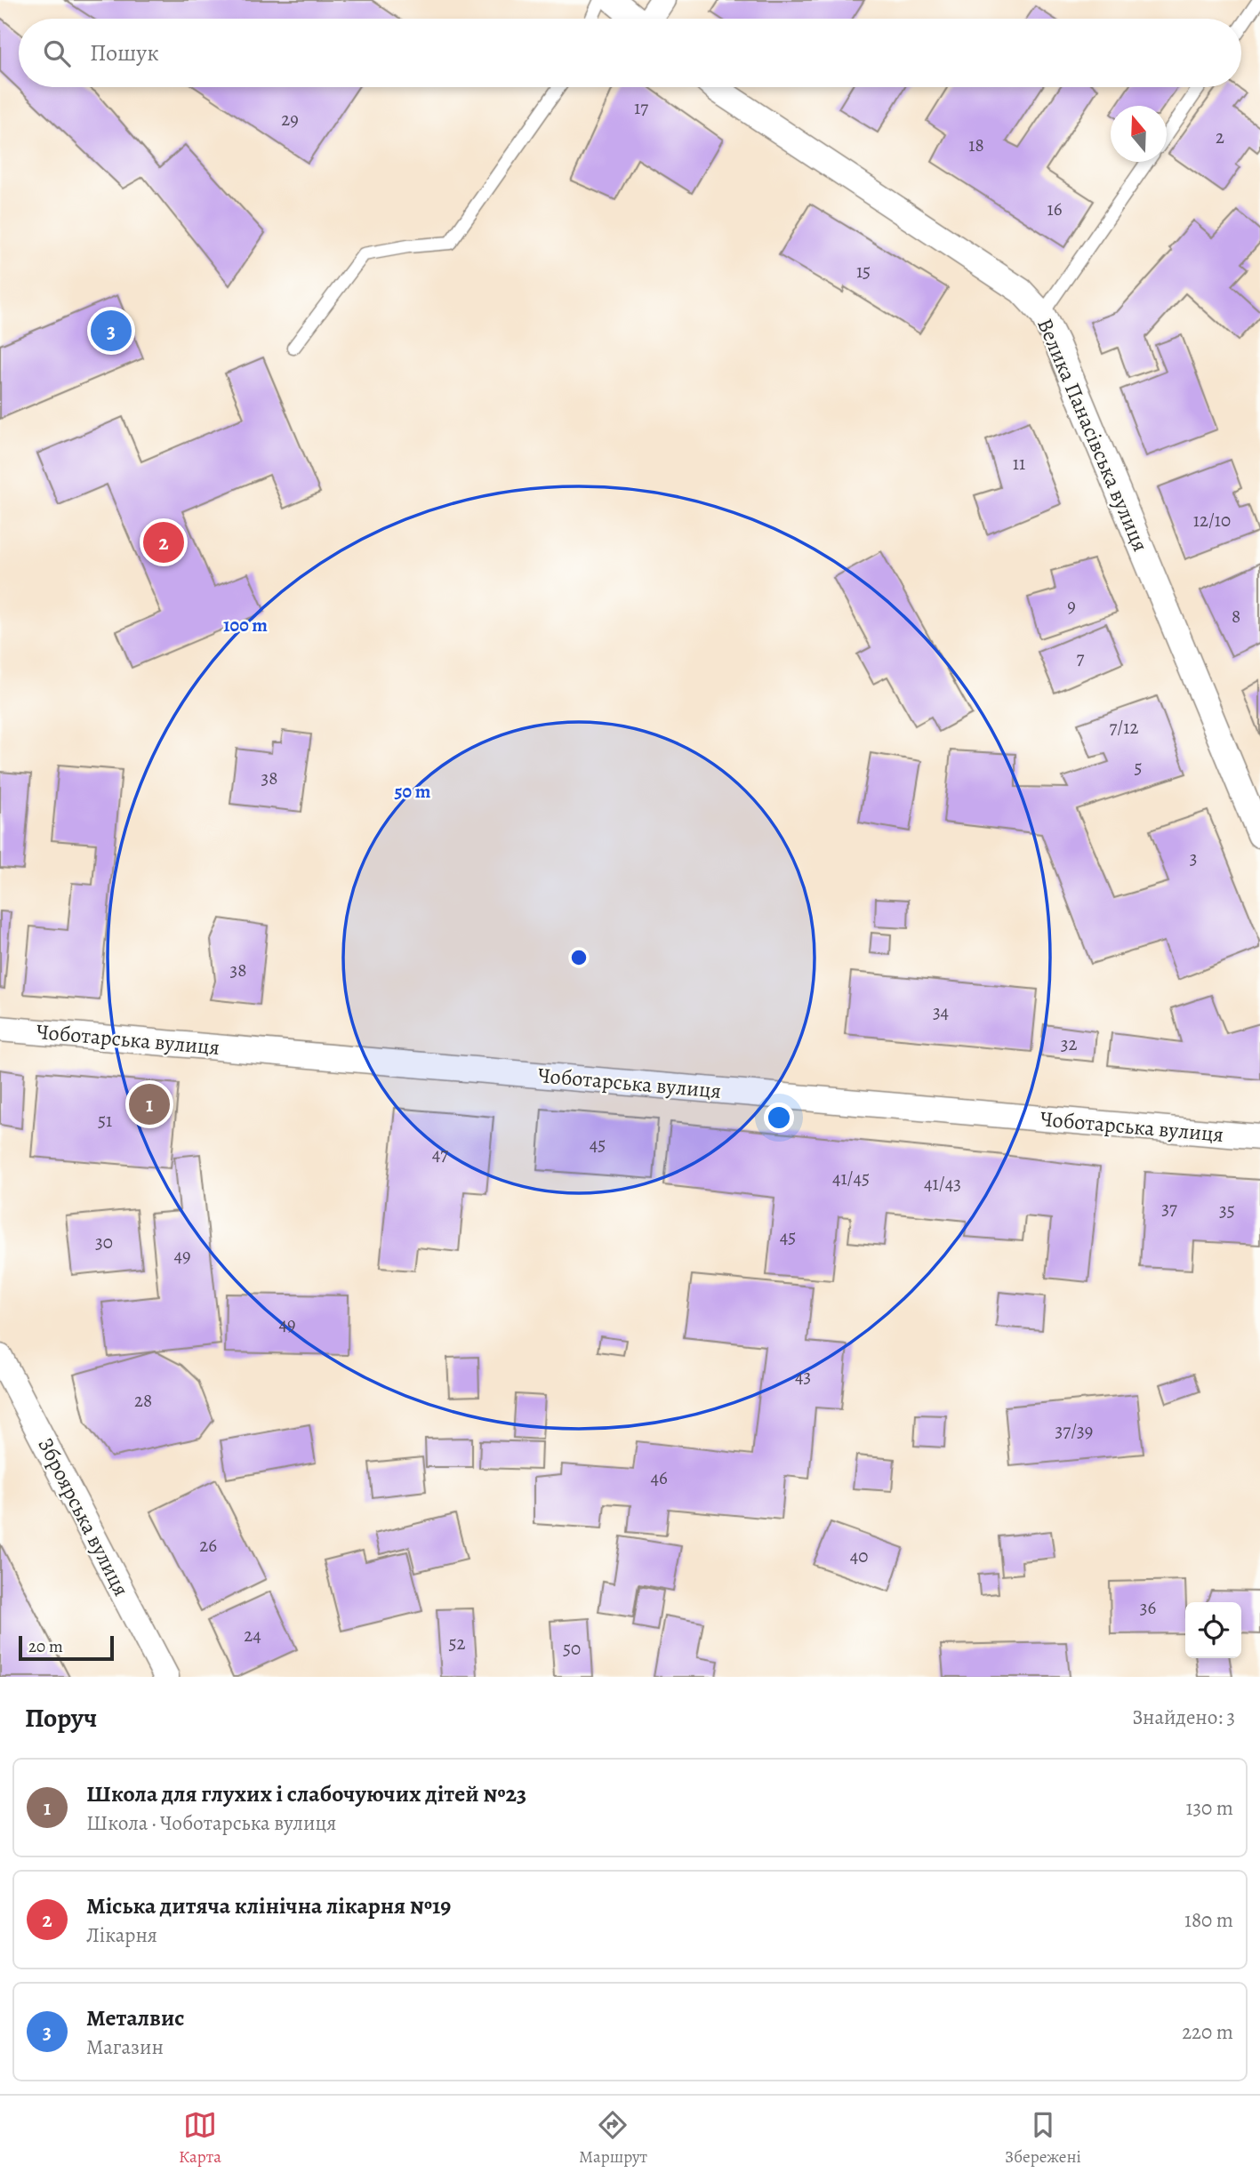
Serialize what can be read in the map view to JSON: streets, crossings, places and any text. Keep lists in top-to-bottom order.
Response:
{
  "streets": {
    "street": ["Велика Панасівська вулиця", "Чоботарська вулиця", "Зброярська вулиця"]
  },
  "house_numbers": [
    "17",
    "29",
    "2",
    "18",
    "16",
    "15",
    "11",
    "12/10",
    "9",
    "8",
    "7",
    "7/12",
    "5",
    "38",
    "3",
    "38",
    "34",
    "32",
    "51",
    "45",
    "47",
    "41/45",
    "41/43",
    "37",
    "35",
    "45",
    "30",
    "49",
    "49",
    "43",
    "28",
    "37/39",
    "46",
    "26",
    "40",
    "36",
    "24",
    "52",
    "50"
  ],
  "scale_bar": "20 m",
  "north": "top",
  "page": {
    "search": "Пошук",
    "pins": ["3", "2", "1"],
    "scale": "20 m",
    "heading": ["Поруч", "Знайдено: 3"],
    "list": [
      {
        "mark": "1",
        "name": "Школа для глухих і слабочуючих дітей №23",
        "note": "Школа · Чоботарська вулиця",
        "value": "130 m"
      },
      {
        "mark": "2",
        "name": "Міська дитяча клінічна лікарня №19",
        "note": "Лікарня",
        "value": "180 m"
      },
      {
        "mark": "3",
        "name": "Металвис",
        "note": "Магазин",
        "value": "220 m"
      }
    ],
    "nav": ["Карта", "Маршрут", "Збережені"]
  },
  "rings": ["100 m", "50 m"]
}
